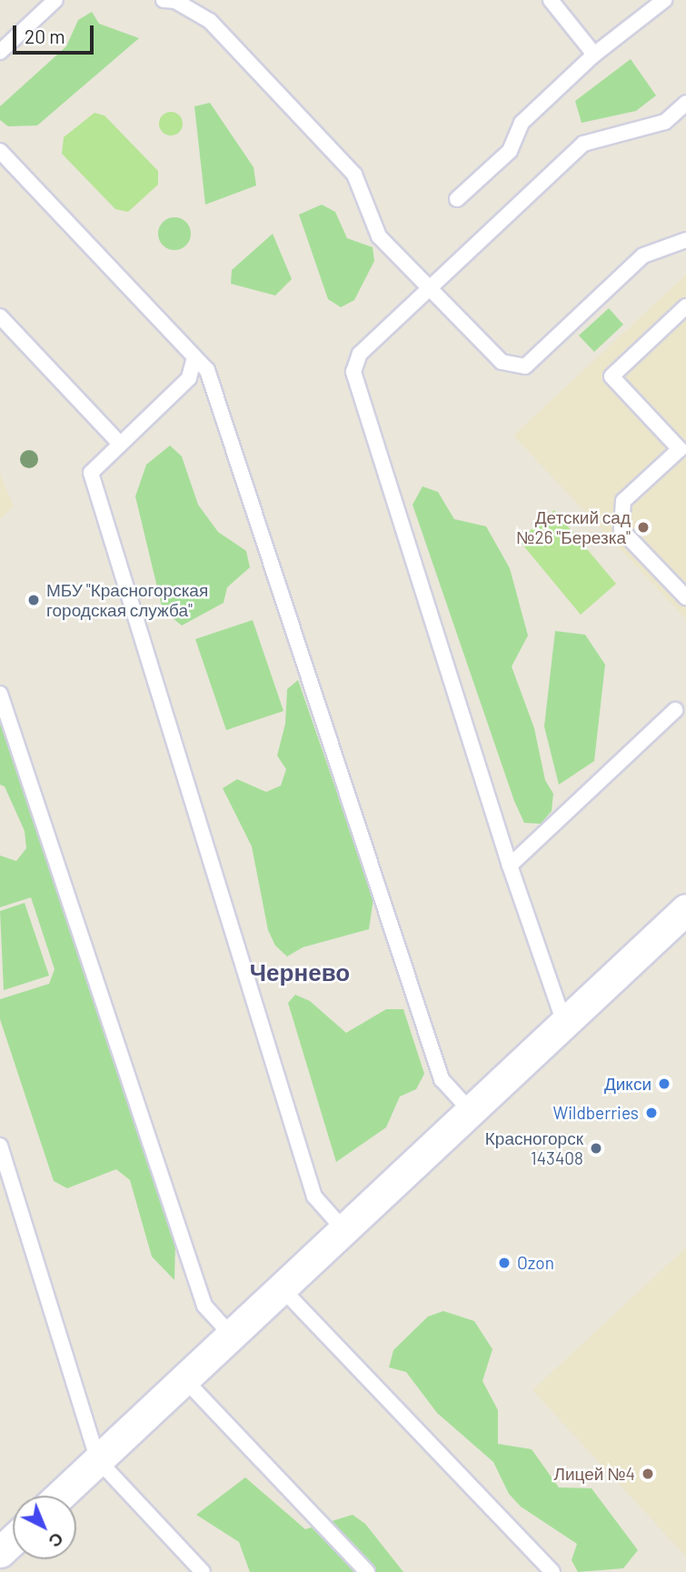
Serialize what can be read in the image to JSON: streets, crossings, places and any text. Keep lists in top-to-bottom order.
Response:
{
  "districts": ["Чернево"],
  "places": [
    "Детский сад №26 \"Березка\"",
    "МБУ \"Красногорская городская служба\"",
    "Дикси",
    "Wildberries",
    "Красногорск 143408",
    "Ozon",
    "Лицей №4"
  ],
  "scale_bar": "20 m",
  "north": "bottom right"
}
